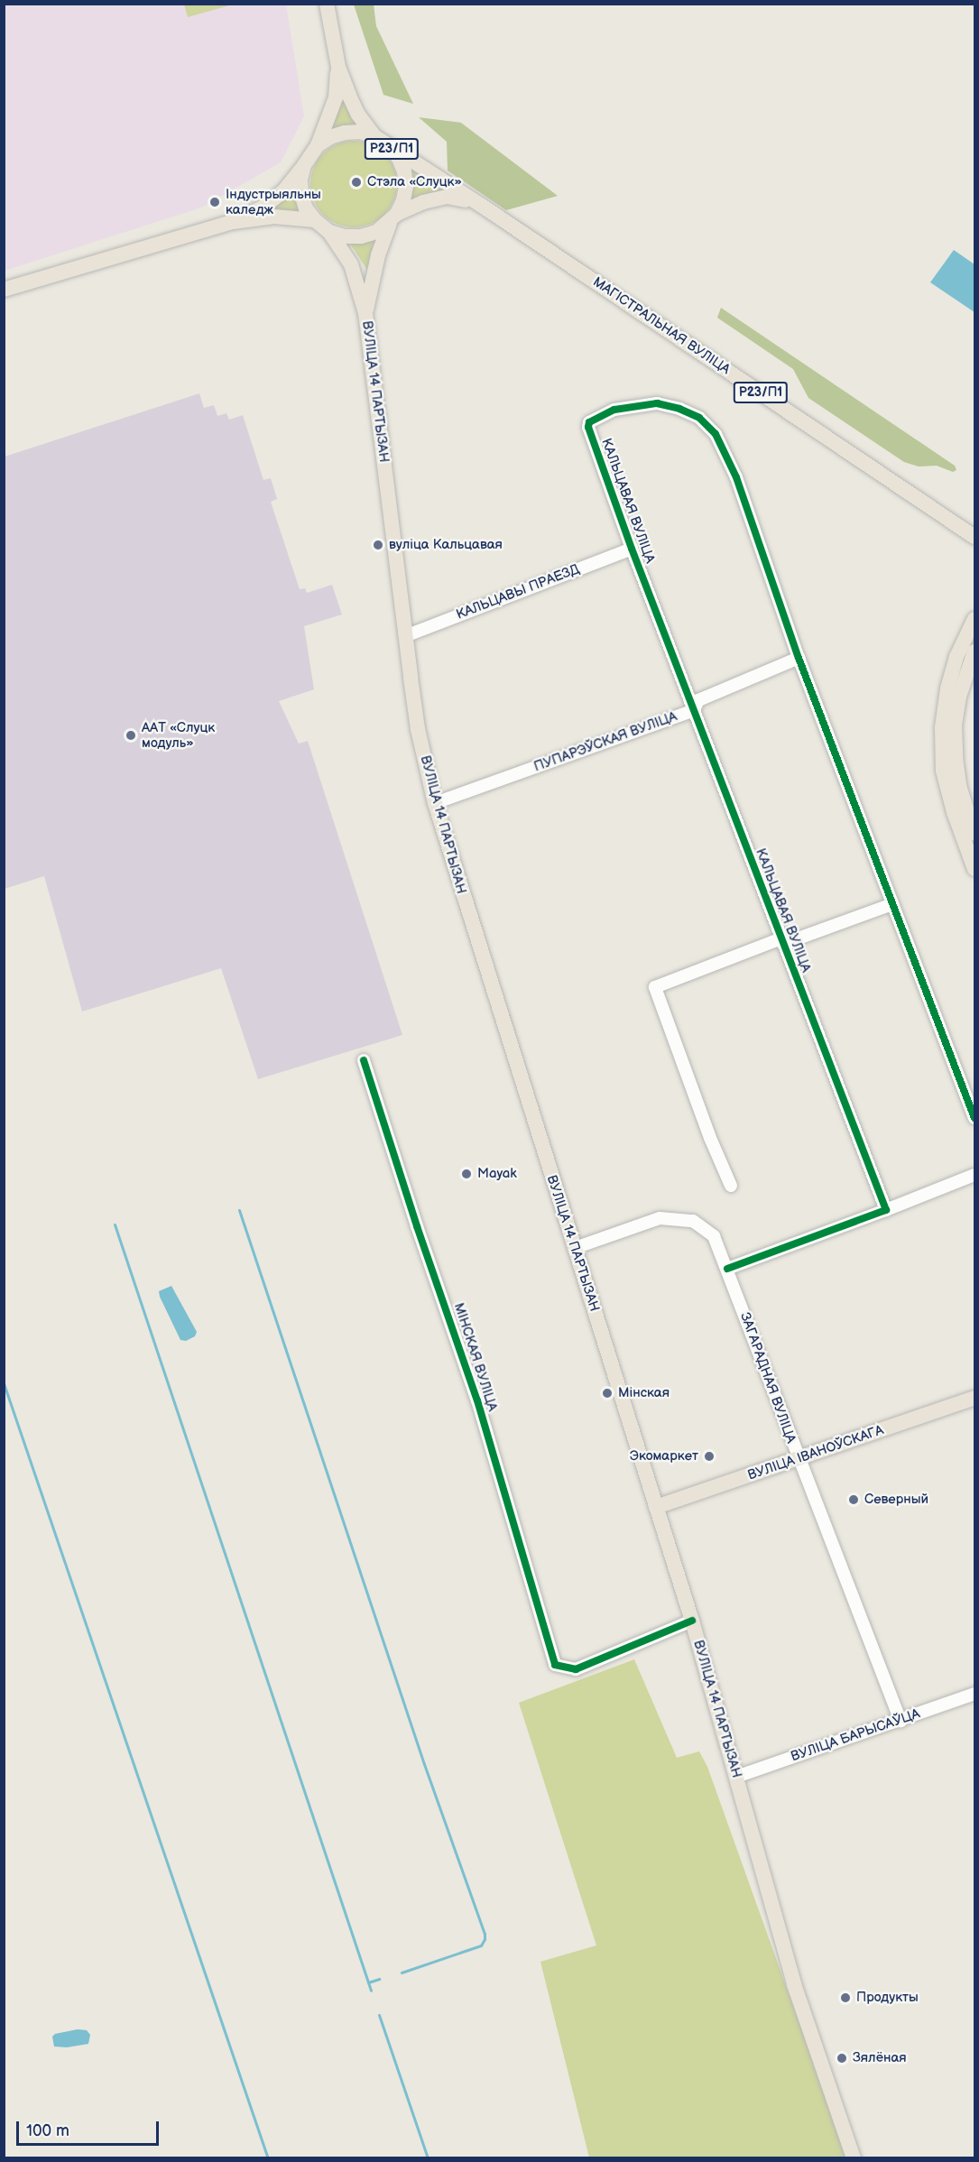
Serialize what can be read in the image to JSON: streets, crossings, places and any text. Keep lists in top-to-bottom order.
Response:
{
  "streets": {
    "main road": [
      "Р23/П1",
      "МАГІСТРАЛЬНАЯ ВУЛІЦА",
      "ВУЛІЦА 14 ПАРТЫЗАН",
      "ВУЛІЦА ІВАНОЎСКАГА"
    ],
    "street": [
      "КАЛЬЦАВАЯ ВУЛІЦА",
      "КАЛЬЦАВЫ ПРАЕЗД",
      "ПУПАРЭЎСКАЯ ВУЛІЦА",
      "МІНСКАЯ ВУЛІЦА",
      "ЗАГАРАДНАЯ ВУЛІЦА",
      "ВУЛІЦА БАРЫСАЎЦА"
    ]
  },
  "crossings": [
    ["Р23/П1", "МАГІСТРАЛЬНАЯ ВУЛІЦА"],
    ["Р23/П1", "ВУЛІЦА 14 ПАРТЫЗАН"],
    ["ВУЛІЦА 14 ПАРТЫЗАН", "КАЛЬЦАВЫ ПРАЕЗД"],
    ["ВУЛІЦА 14 ПАРТЫЗАН", "ПУПАРЭЎСКАЯ ВУЛІЦА"],
    ["ВУЛІЦА 14 ПАРТЫЗАН", "МІНСКАЯ ВУЛІЦА"],
    ["ВУЛІЦА 14 ПАРТЫЗАН", "ЗАГАРАДНАЯ ВУЛІЦА"],
    ["ВУЛІЦА 14 ПАРТЫЗАН", "ВУЛІЦА ІВАНОЎСКАГА"],
    ["ВУЛІЦА 14 ПАРТЫЗАН", "ВУЛІЦА БАРЫСАЎЦА"],
    ["КАЛЬЦАВАЯ ВУЛІЦА", "КАЛЬЦАВЫ ПРАЕЗД"],
    ["КАЛЬЦАВАЯ ВУЛІЦА", "ПУПАРЭЎСКАЯ ВУЛІЦА"],
    ["ЗАГАРАДНАЯ ВУЛІЦА", "ВУЛІЦА ІВАНОЎСКАГА"],
    ["ЗАГАРАДНАЯ ВУЛІЦА", "ВУЛІЦА БАРЫСАЎЦА"]
  ],
  "places": [
    "Стэла «Слуцк»",
    "Індустрыяльны каледж",
    "вуліца Кальцавая",
    "ААТ «Слуцк модуль»",
    "Mayak",
    "Мінская",
    "Экомаркет",
    "Северный",
    "Продукты",
    "Зялёная"
  ],
  "scale_bar": "100 m"
}
